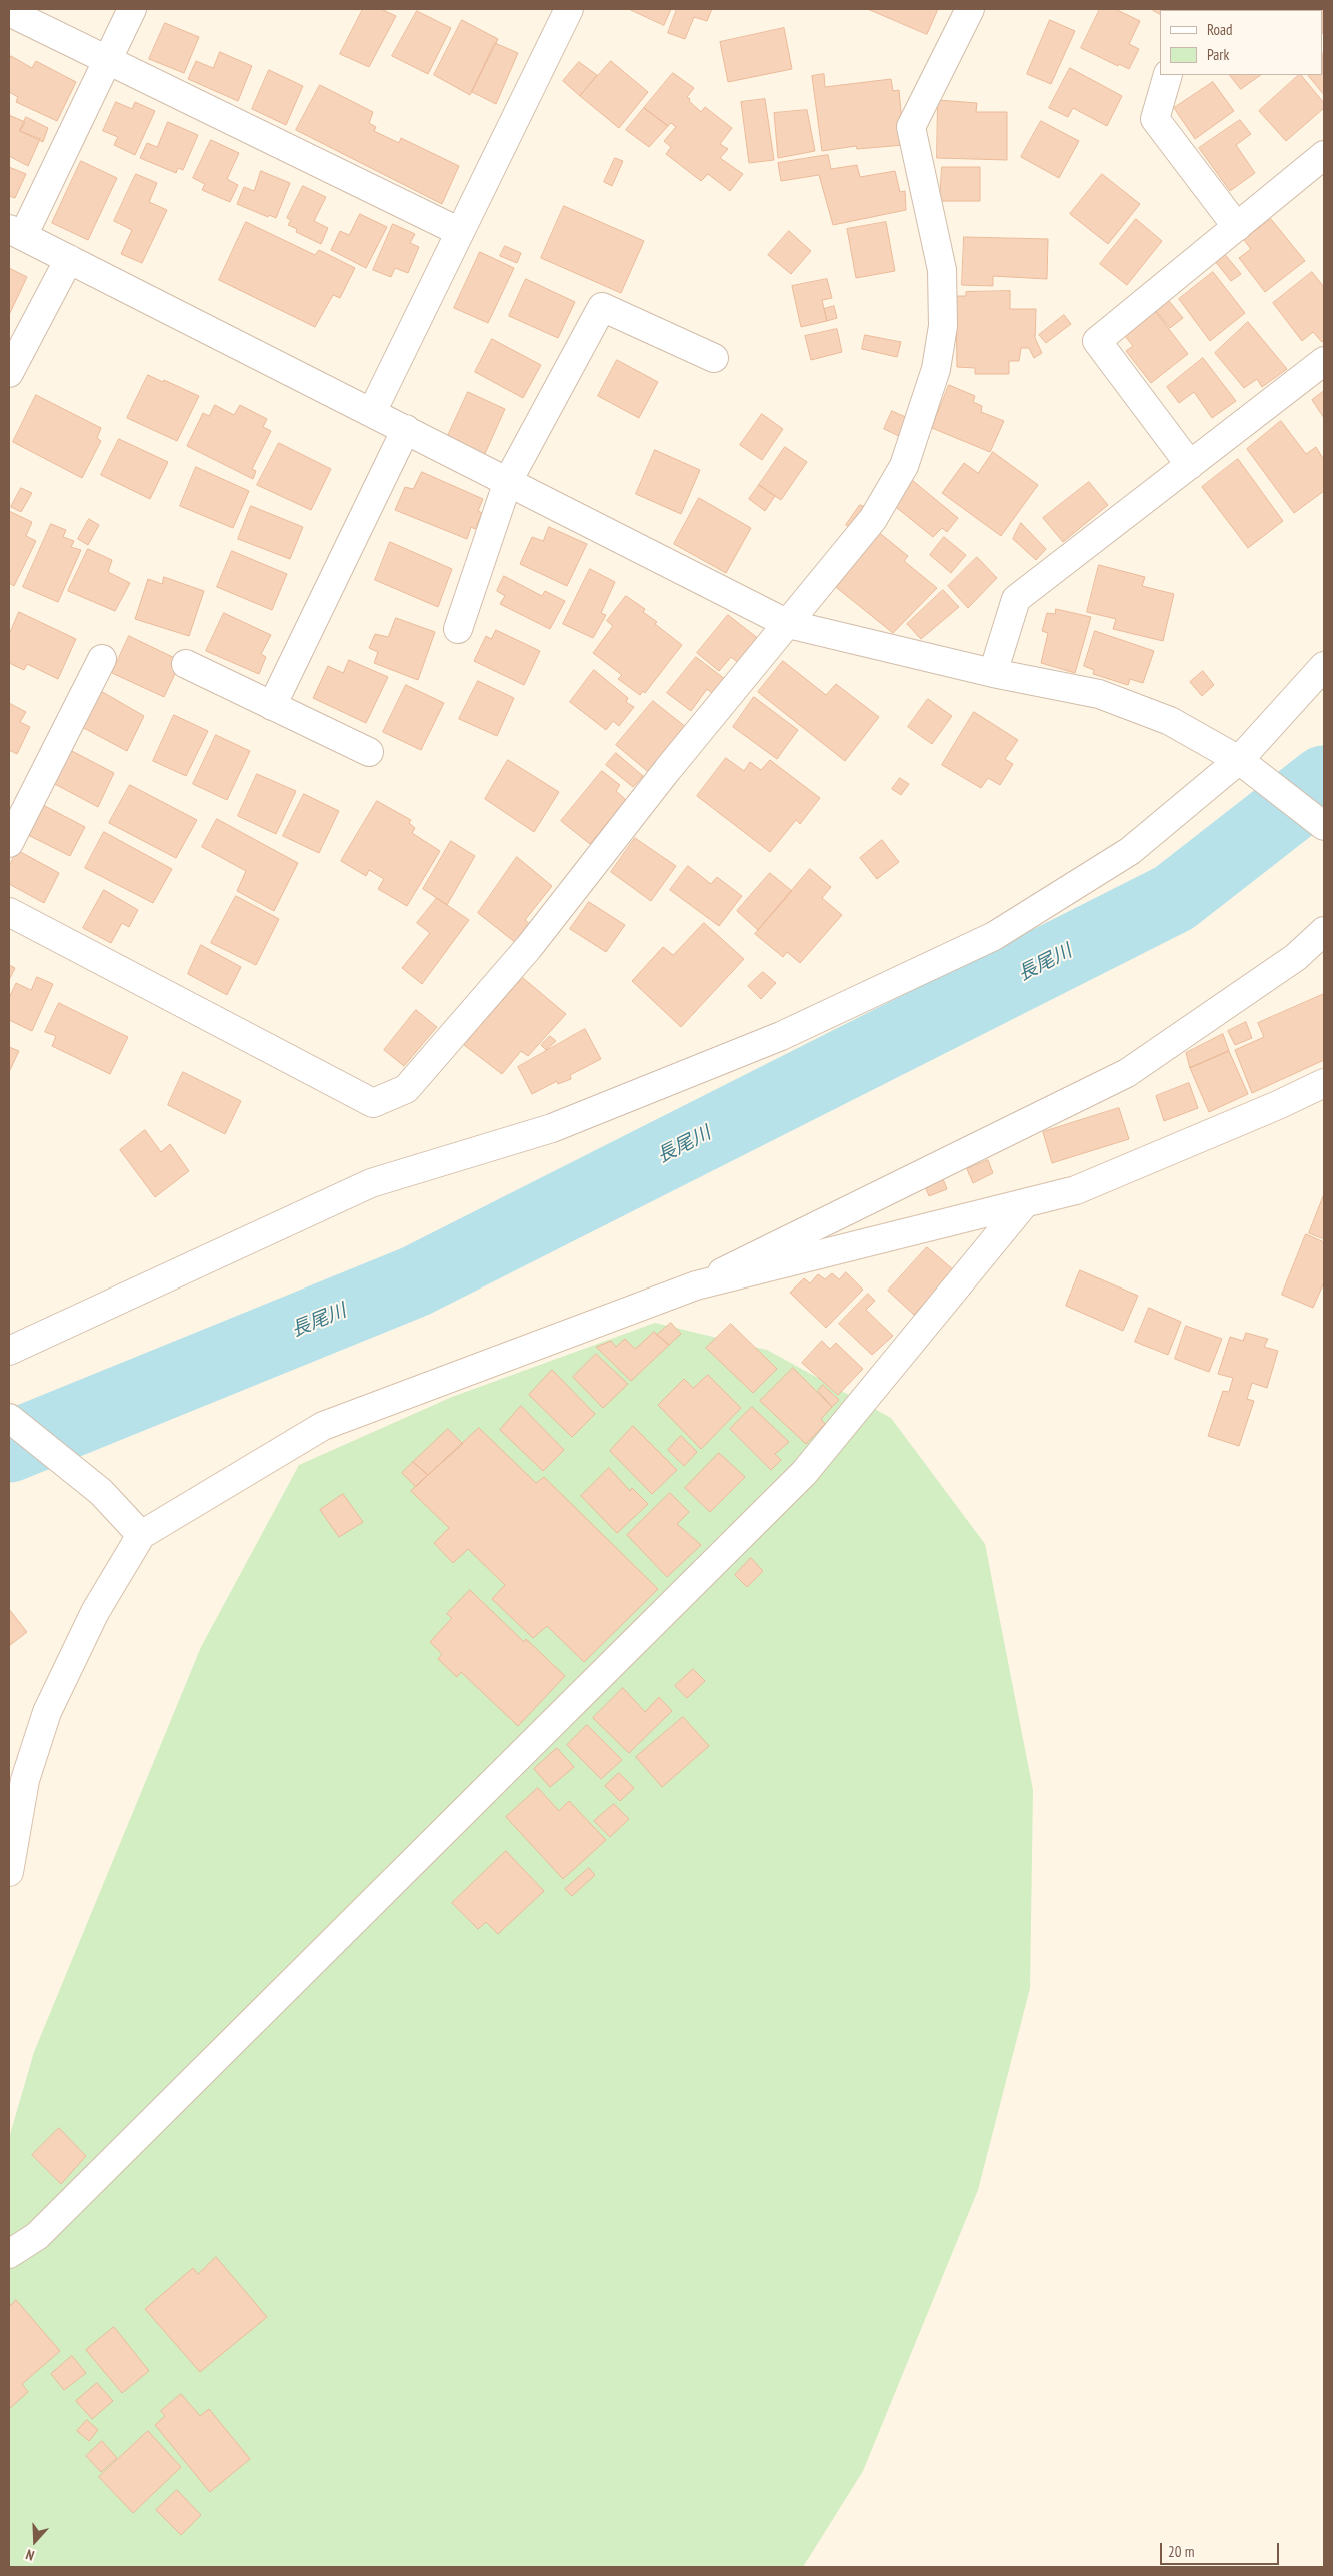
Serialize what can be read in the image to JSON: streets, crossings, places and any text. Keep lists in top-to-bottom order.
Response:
{
  "water": ["長尾川"],
  "legend": ["Road", "Park"],
  "scale_bar": "20 m",
  "north": "bottom"
}
